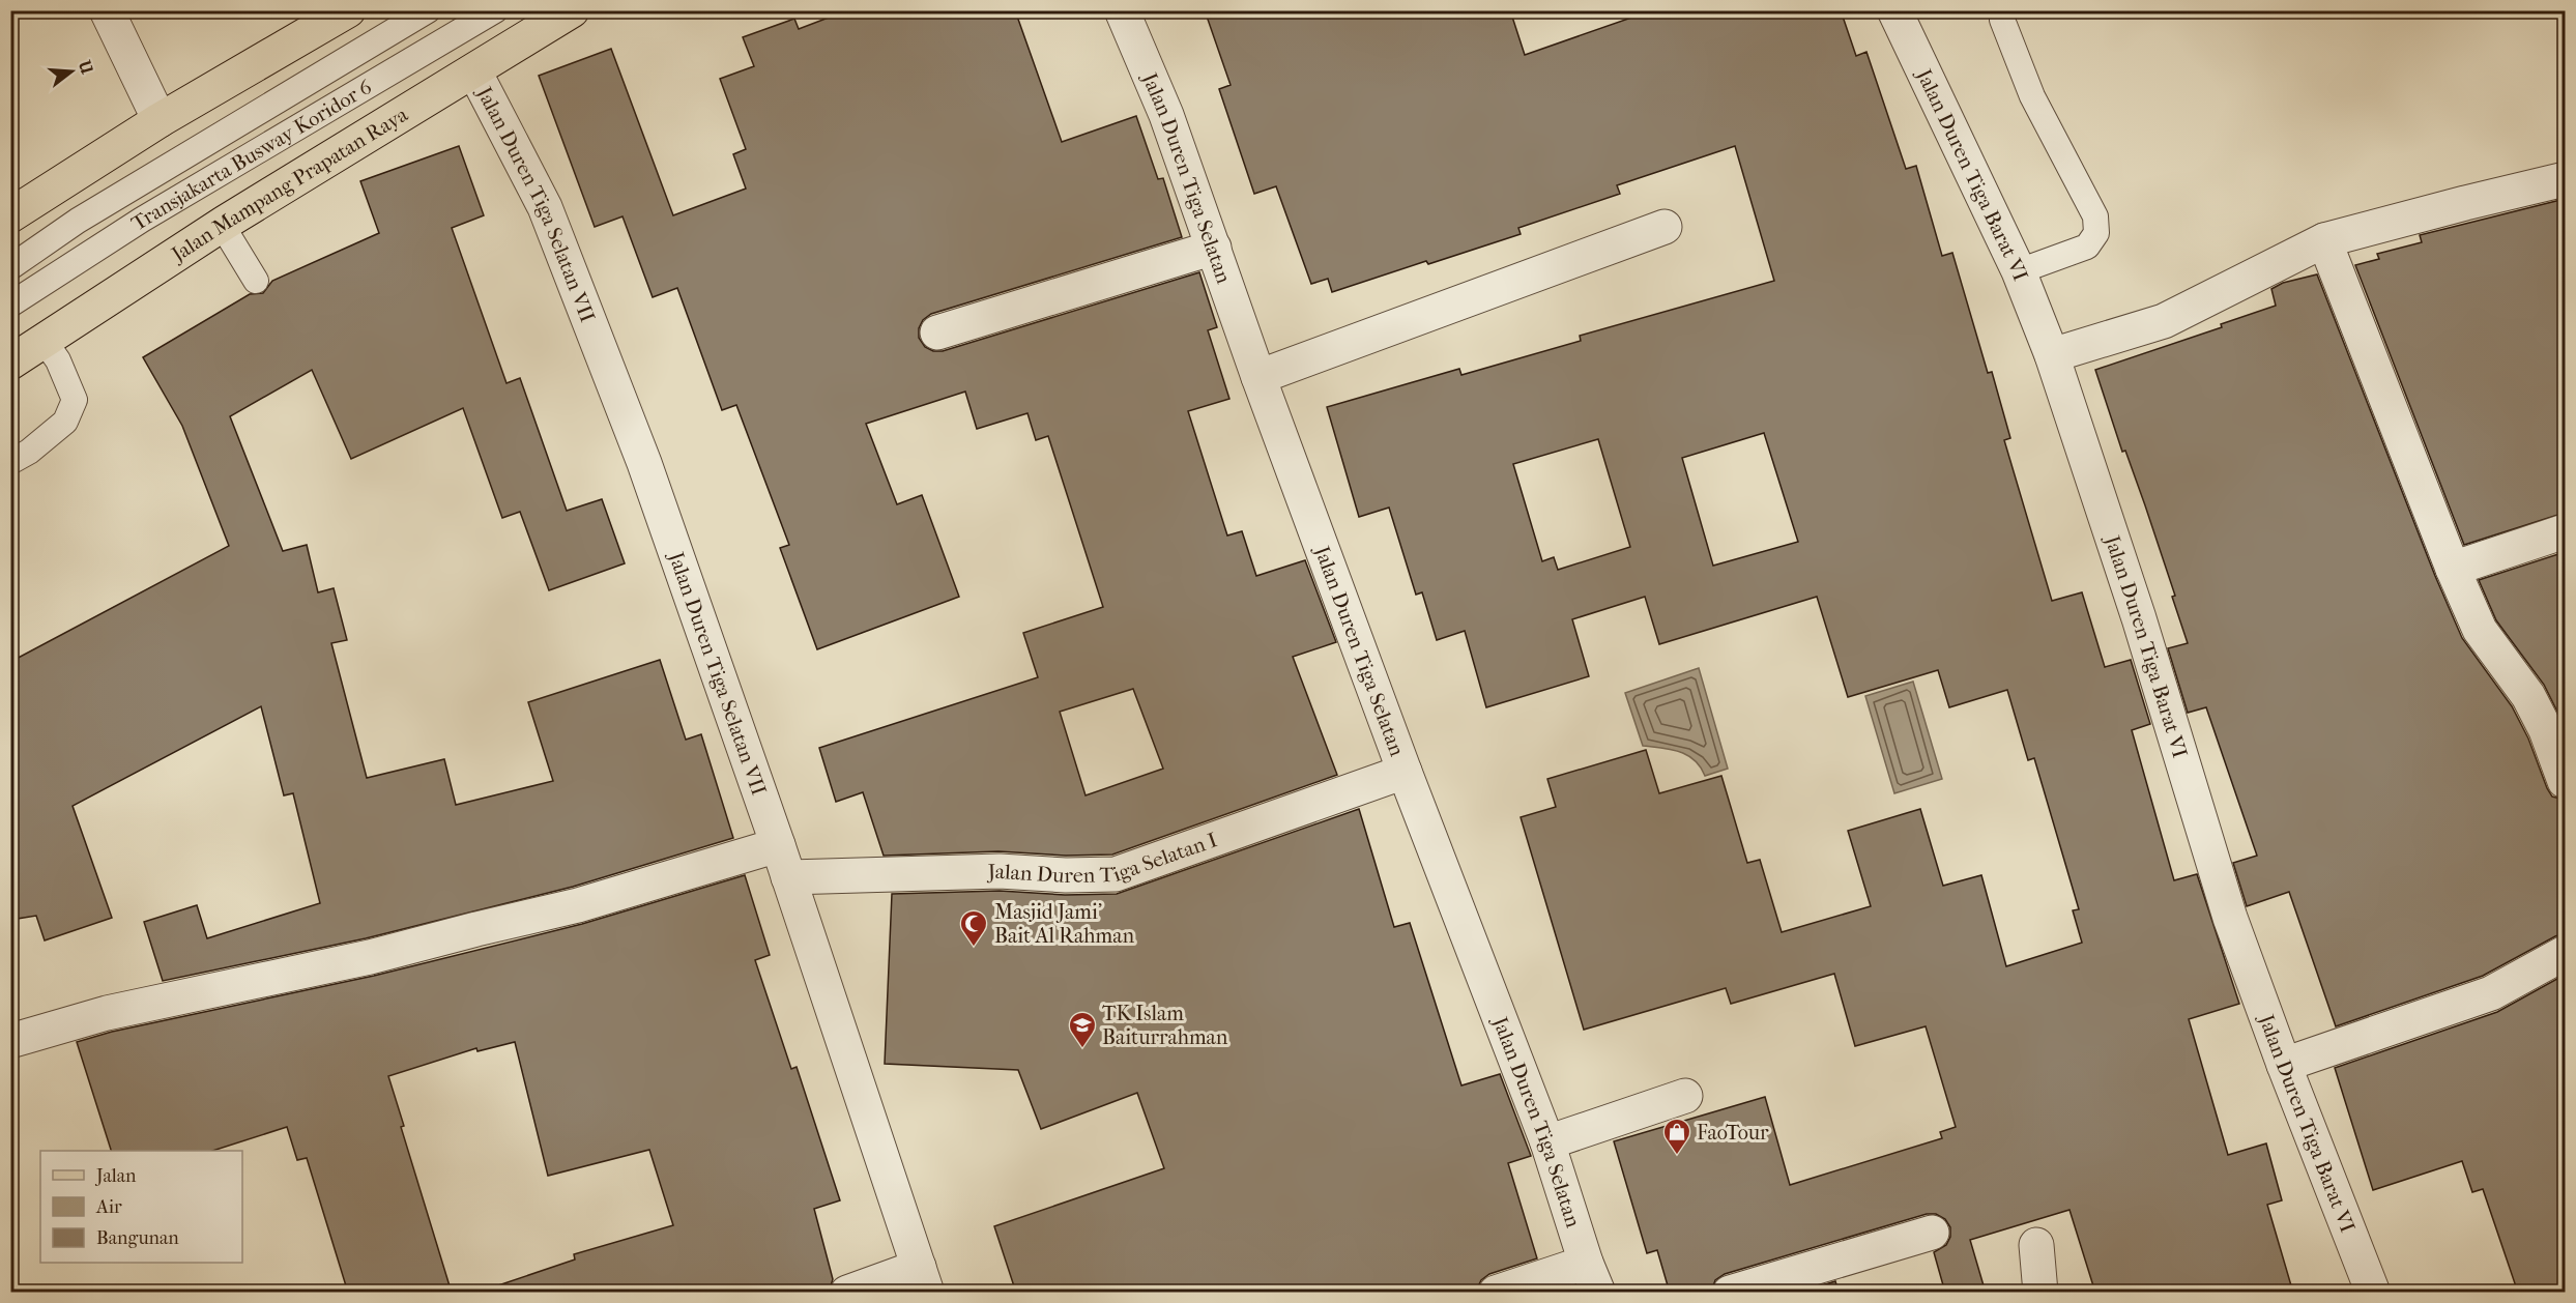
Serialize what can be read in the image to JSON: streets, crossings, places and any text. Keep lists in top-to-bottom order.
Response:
{
  "streets": {
    "main road": ["Jalan Mampang Prapatan Raya"],
    "street": [
      "Jalan Duren Tiga Barat VI",
      "Jalan Duren Tiga Selatan",
      "Jalan Duren Tiga Selatan VII",
      "Jalan Duren Tiga Selatan I"
    ],
    "lane": ["Transjakarta Busway Koridor 6"]
  },
  "crossings": [
    ["Jalan Duren Tiga Selatan", "Jalan Duren Tiga Selatan I"],
    ["Jalan Mampang Prapatan Raya", "Jalan Duren Tiga Selatan VII"],
    ["Jalan Duren Tiga Selatan VII", "Jalan Duren Tiga Selatan I"]
  ],
  "places": {
    "mosque": ["Masjid Jami' Bait Al Rahman"],
    "school or university": ["TK Islam Baiturrahman"],
    "shop": ["FaoTour"]
  },
  "legend": ["Jalan", "Air", "Bangunan"],
  "north": "right"
}
